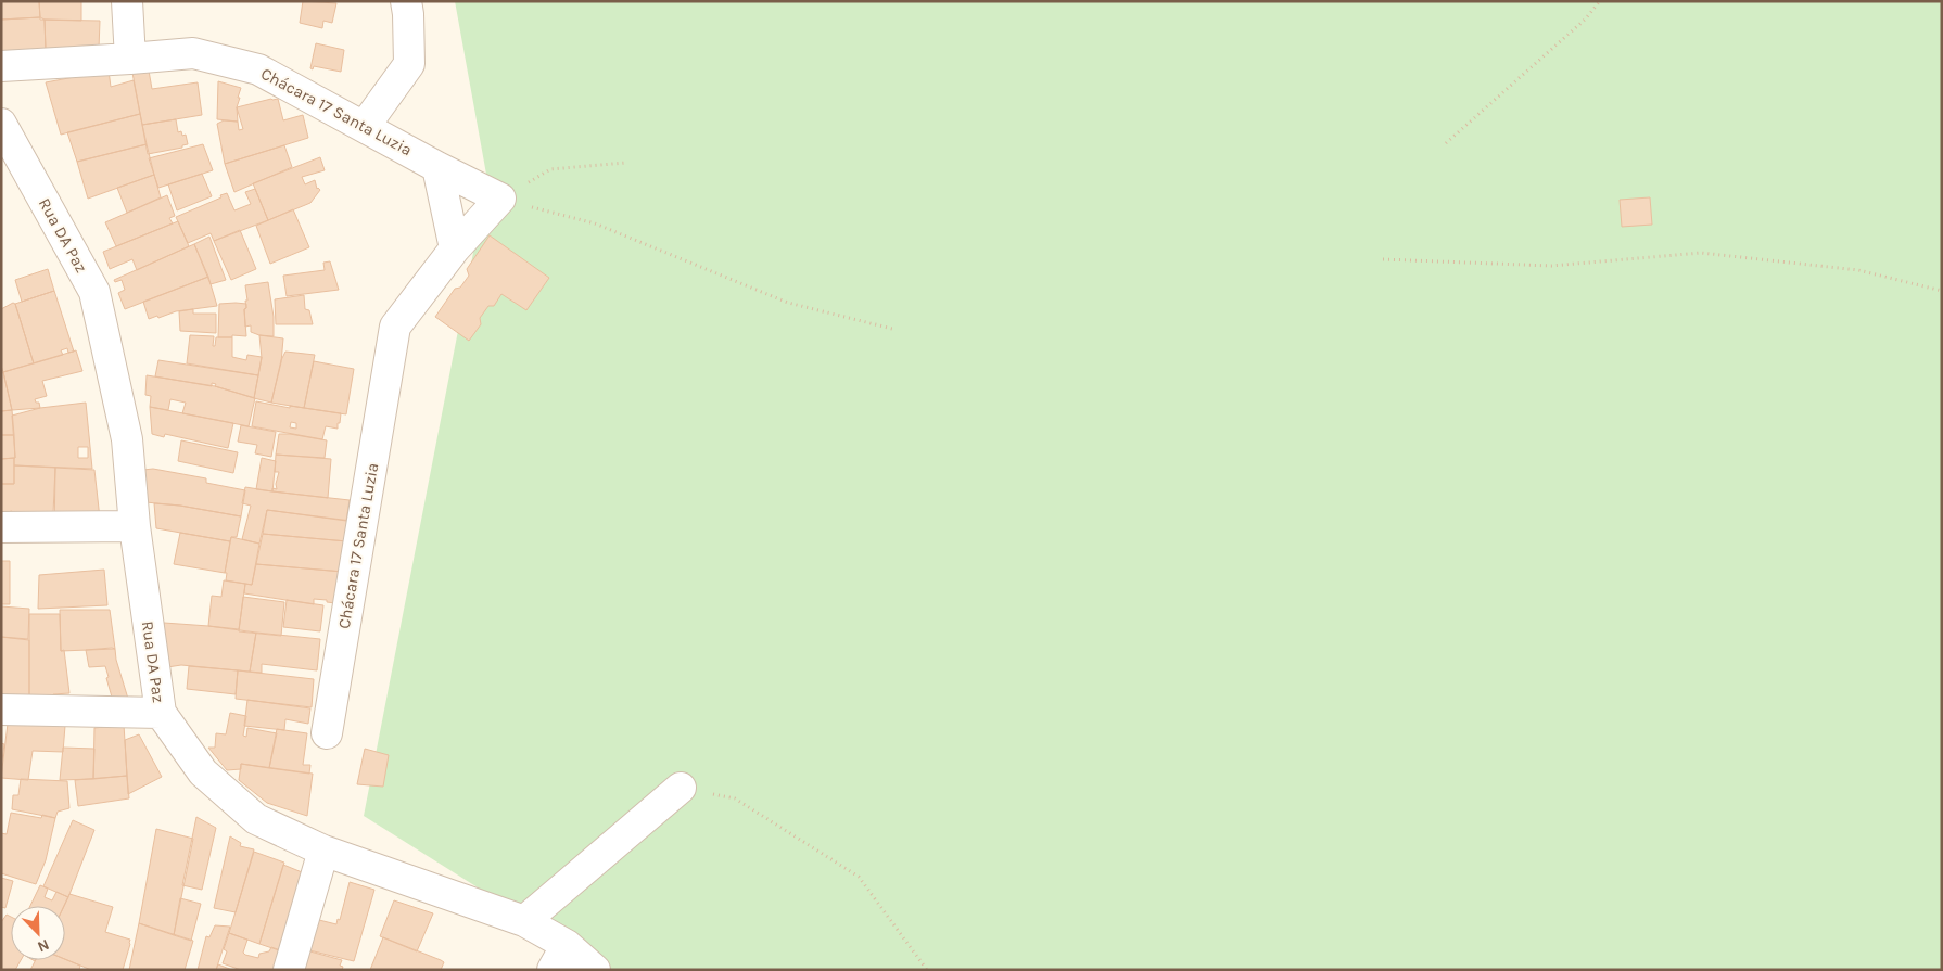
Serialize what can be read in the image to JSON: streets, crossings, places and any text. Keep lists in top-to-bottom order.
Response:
{
  "streets": {
    "street": ["Chácara 17 Santa Luzia", "Rua DA Paz"]
  },
  "north": "bottom right"
}
